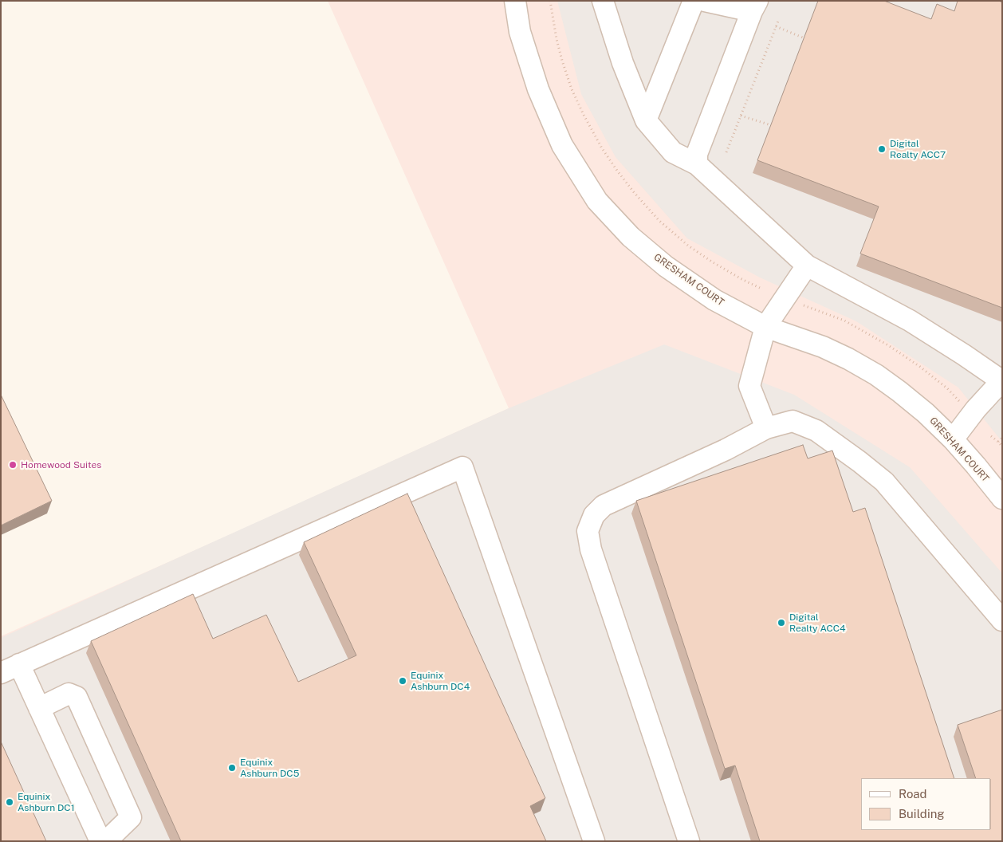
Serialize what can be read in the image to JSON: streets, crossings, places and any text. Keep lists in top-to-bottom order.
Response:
{
  "streets": {
    "street": ["GRESHAM COURT"]
  },
  "places": [
    "Digital Realty ACC7",
    "Homewood Suites",
    "Digital Realty ACC4",
    "Equinix Ashburn DC4",
    "Equinix Ashburn DC5",
    "Equinix Ashburn DC1"
  ],
  "legend": ["Road", "Building"]
}
